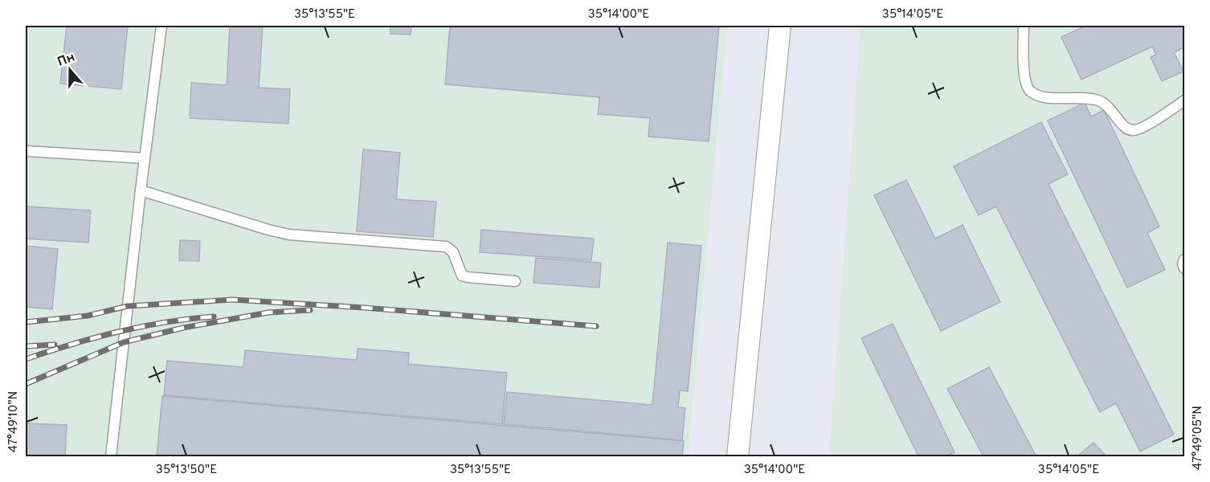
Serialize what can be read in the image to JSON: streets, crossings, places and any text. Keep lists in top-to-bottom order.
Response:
{
  "north": "top",
  "coordinates": [
    "35°13'55\"E",
    "35°14'00\"E",
    "35°14'05\"E",
    "47°49'10\"N",
    "47°49'05\"N",
    "35°13'50\"E"
  ]
}
